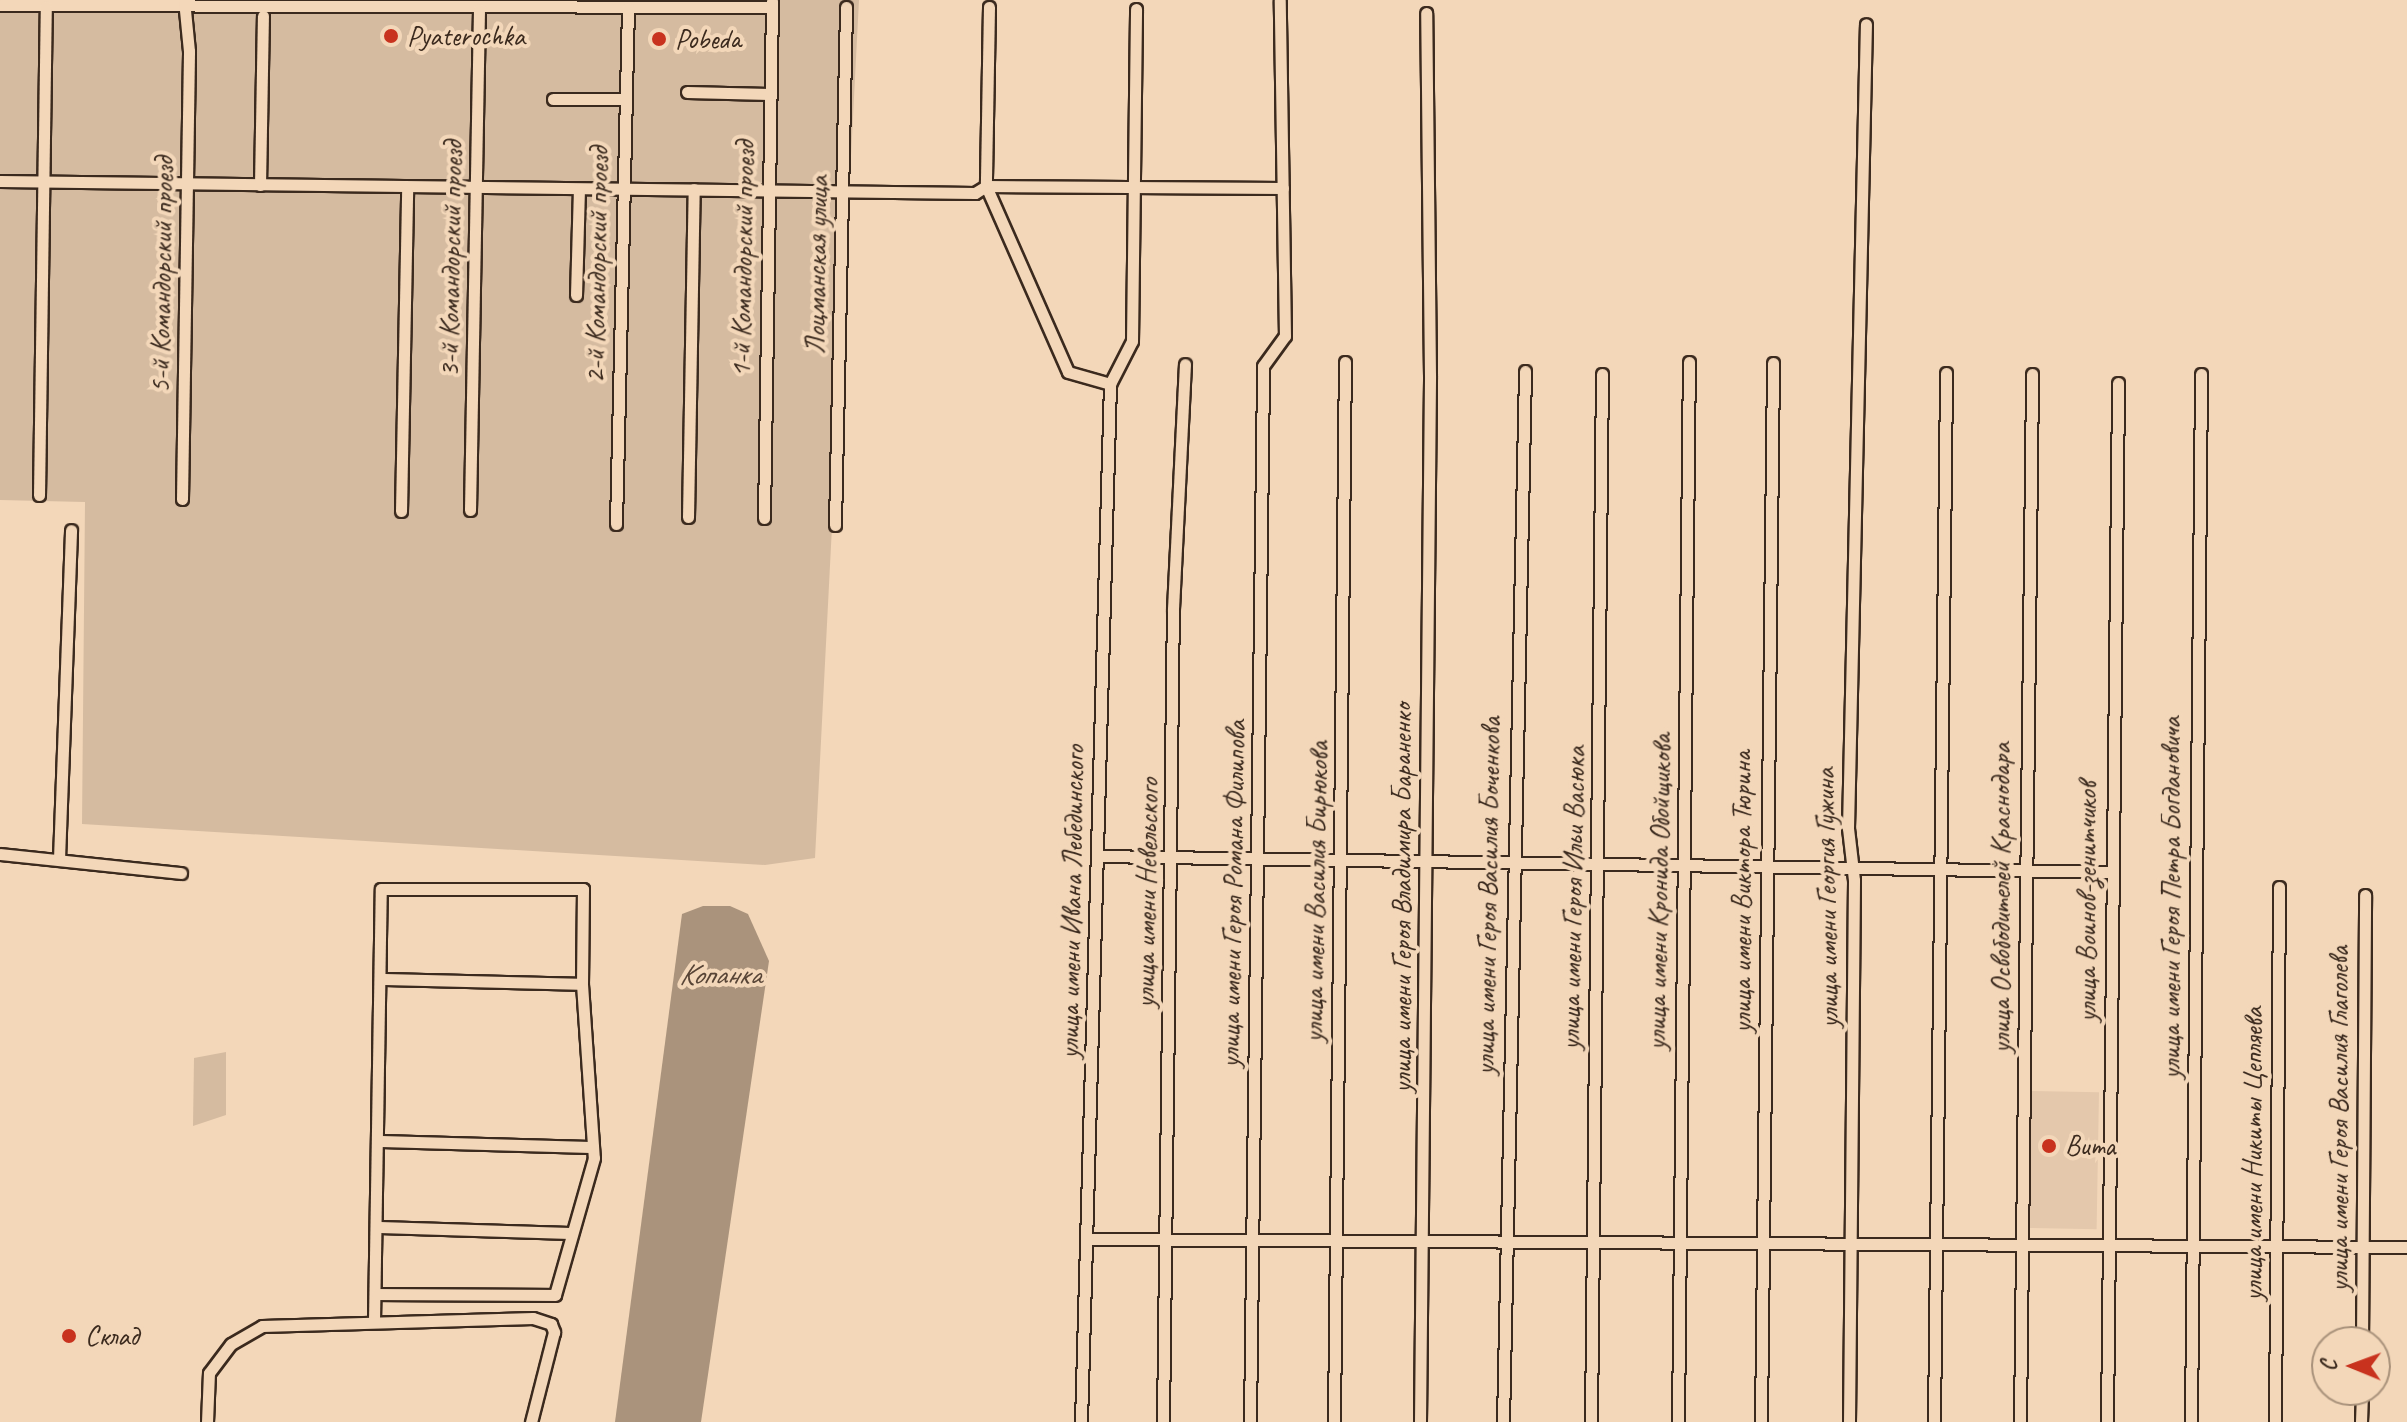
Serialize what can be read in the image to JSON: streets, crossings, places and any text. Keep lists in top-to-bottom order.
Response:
{
  "streets": {
    "street": [
      "3-й Командорский проезд",
      "1-й Командорский проезд",
      "2-й Командорский проезд",
      "Лоцманская улица",
      "5-й Командорский проезд",
      "улица имени Василия Бирюкова",
      "улица имени Кронида Обойщикова",
      "улица имени Виктора Тюрина",
      "улица имени Невельского",
      "улица имени Героя Романа Филипова",
      "улица имени Героя Василия Боченкова",
      "улица имени Героя Владимира Бараненко",
      "улица имени Героя Ильи Васюка",
      "улица имени Георгия Гужина",
      "улица Освободителей Краснодара",
      "улица имени Героя Петра Богдановича",
      "улица имени Ивана Лебединского",
      "улица Воинов-зенитчиков",
      "улица имени Героя Василия Глаголева",
      "улица имени Никиты Цепляева"
    ]
  },
  "water": ["Копанка"],
  "places": [
    "Pyaterochka",
    "Pobeda",
    "Вита",
    "Склад"
  ],
  "north": "left"
}
